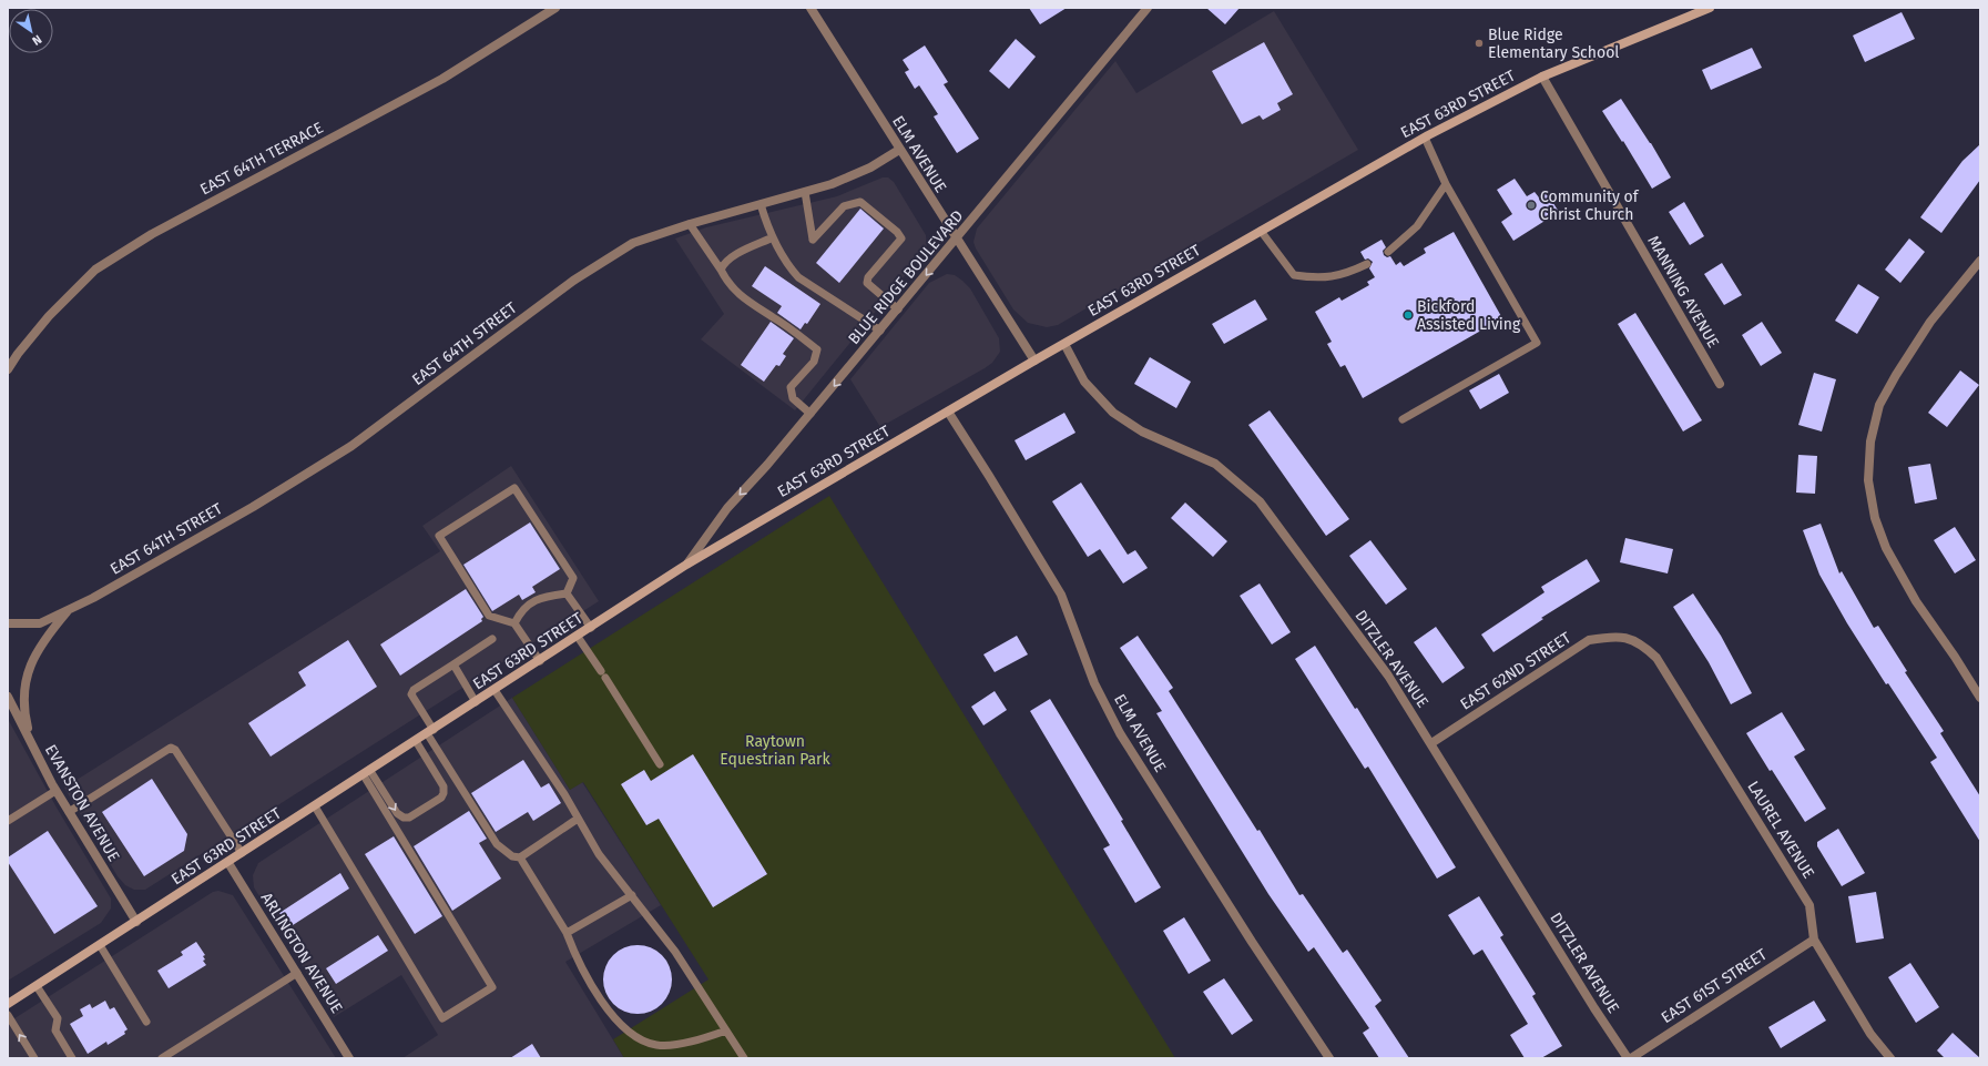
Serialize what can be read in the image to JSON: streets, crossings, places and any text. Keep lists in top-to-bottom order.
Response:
{
  "streets": {
    "main road": ["EAST 63RD STREET"],
    "street": [
      "ELM AVENUE",
      "EAST 64TH TERRACE",
      "BLUE RIDGE BOULEVARD",
      "MANNING AVENUE",
      "EAST 64TH STREET",
      "DITZLER AVENUE",
      "EAST 62ND STREET",
      "EVANSTON AVENUE",
      "LAUREL AVENUE",
      "ARLINGTON AVENUE",
      "EAST 61ST STREET"
    ]
  },
  "crossings": [
    ["EAST 63RD STREET", "ELM AVENUE"],
    ["EAST 63RD STREET", "BLUE RIDGE BOULEVARD"],
    ["EAST 63RD STREET", "MANNING AVENUE"],
    ["EAST 63RD STREET", "DITZLER AVENUE"],
    ["EAST 63RD STREET", "EVANSTON AVENUE"],
    ["EAST 63RD STREET", "ARLINGTON AVENUE"],
    ["ELM AVENUE", "BLUE RIDGE BOULEVARD"],
    ["ELM AVENUE", "EAST 64TH STREET"],
    ["EAST 64TH STREET", "EVANSTON AVENUE"],
    ["DITZLER AVENUE", "EAST 62ND STREET"],
    ["DITZLER AVENUE", "EAST 61ST STREET"],
    ["EAST 62ND STREET", "LAUREL AVENUE"],
    ["LAUREL AVENUE", "EAST 61ST STREET"]
  ],
  "one_way": ["BLUE RIDGE BOULEVARD"],
  "parks": ["Raytown Equestrian Park"],
  "places": ["Blue Ridge Elementary School", "Community of Christ Church", "Bickford Assisted Living"],
  "north": "bottom right"
}
